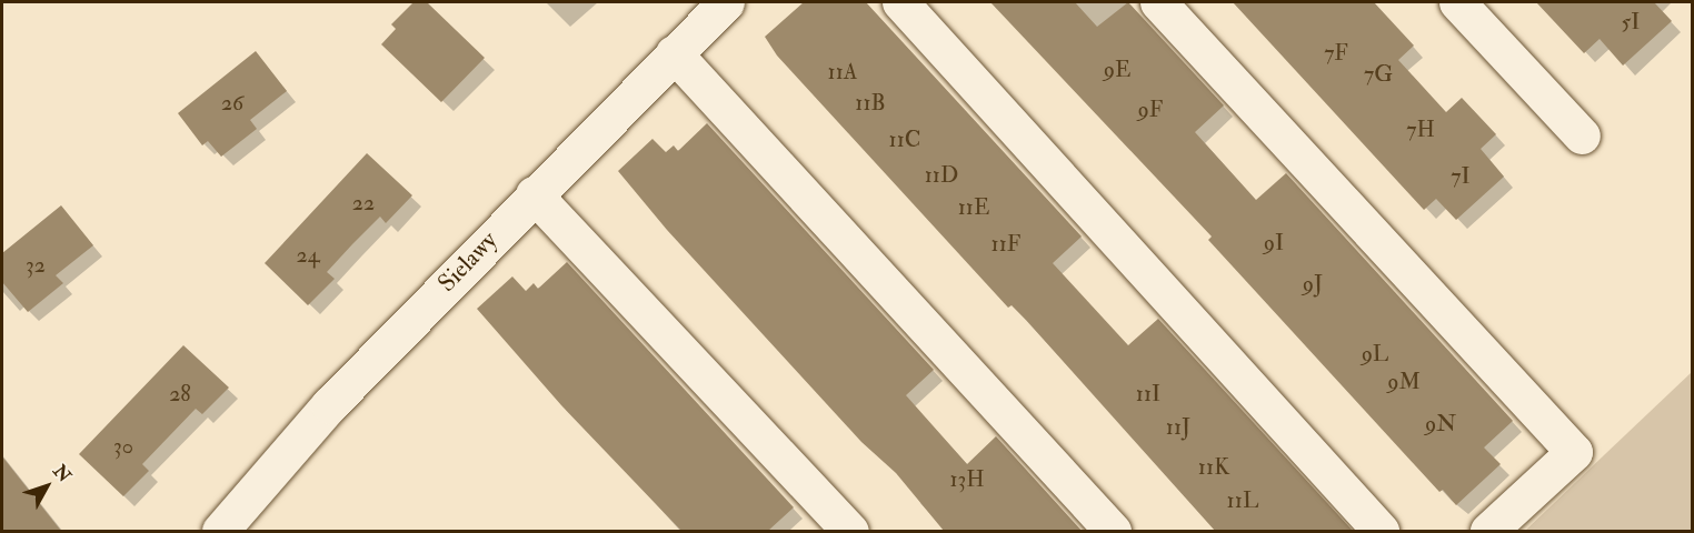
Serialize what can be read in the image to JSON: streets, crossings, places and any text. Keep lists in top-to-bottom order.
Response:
{
  "streets": {
    "street": ["Sielawy"]
  },
  "house_numbers": [
    "5I",
    "7F",
    "9E",
    "11A",
    "7G",
    "26",
    "11B",
    "9F",
    "7H",
    "11C",
    "11D",
    "7I",
    "22",
    "11E",
    "9I",
    "11F",
    "24",
    "32",
    "9J",
    "9L",
    "9M",
    "28",
    "11I",
    "9N",
    "11J",
    "30",
    "11K",
    "13H",
    "11L"
  ],
  "north": "top right"
}
